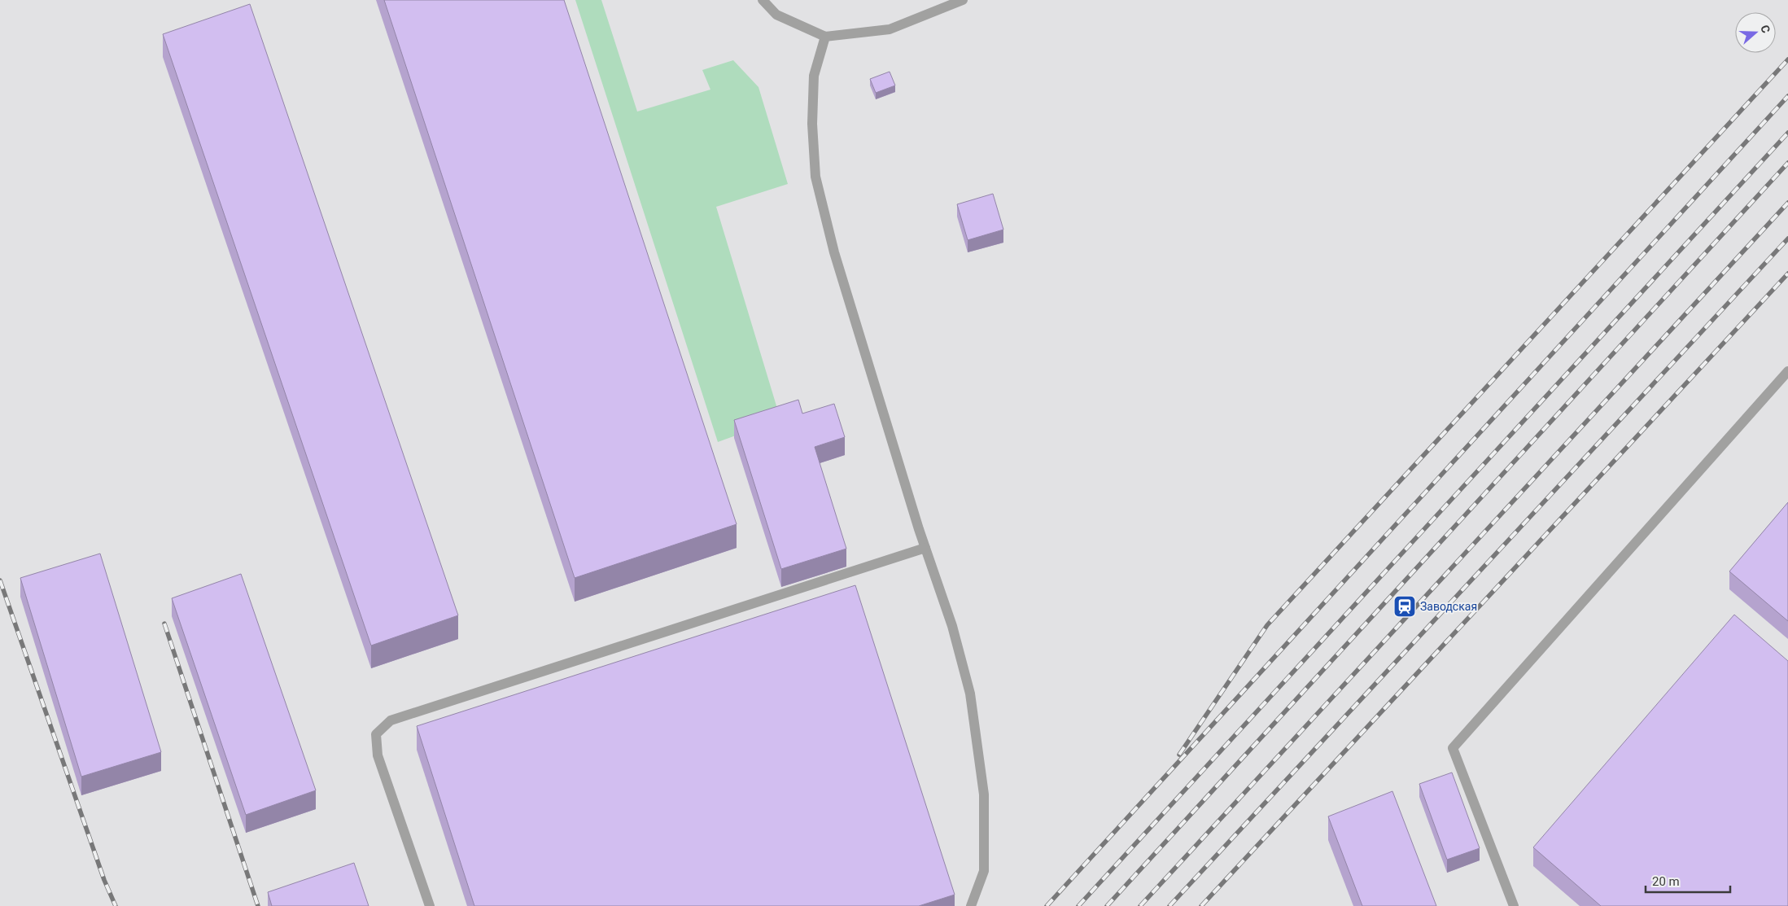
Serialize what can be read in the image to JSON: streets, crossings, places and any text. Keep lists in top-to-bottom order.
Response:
{
  "places": {
    "station": ["Заводская"]
  },
  "scale_bar": "20 m",
  "north": "right"
}
